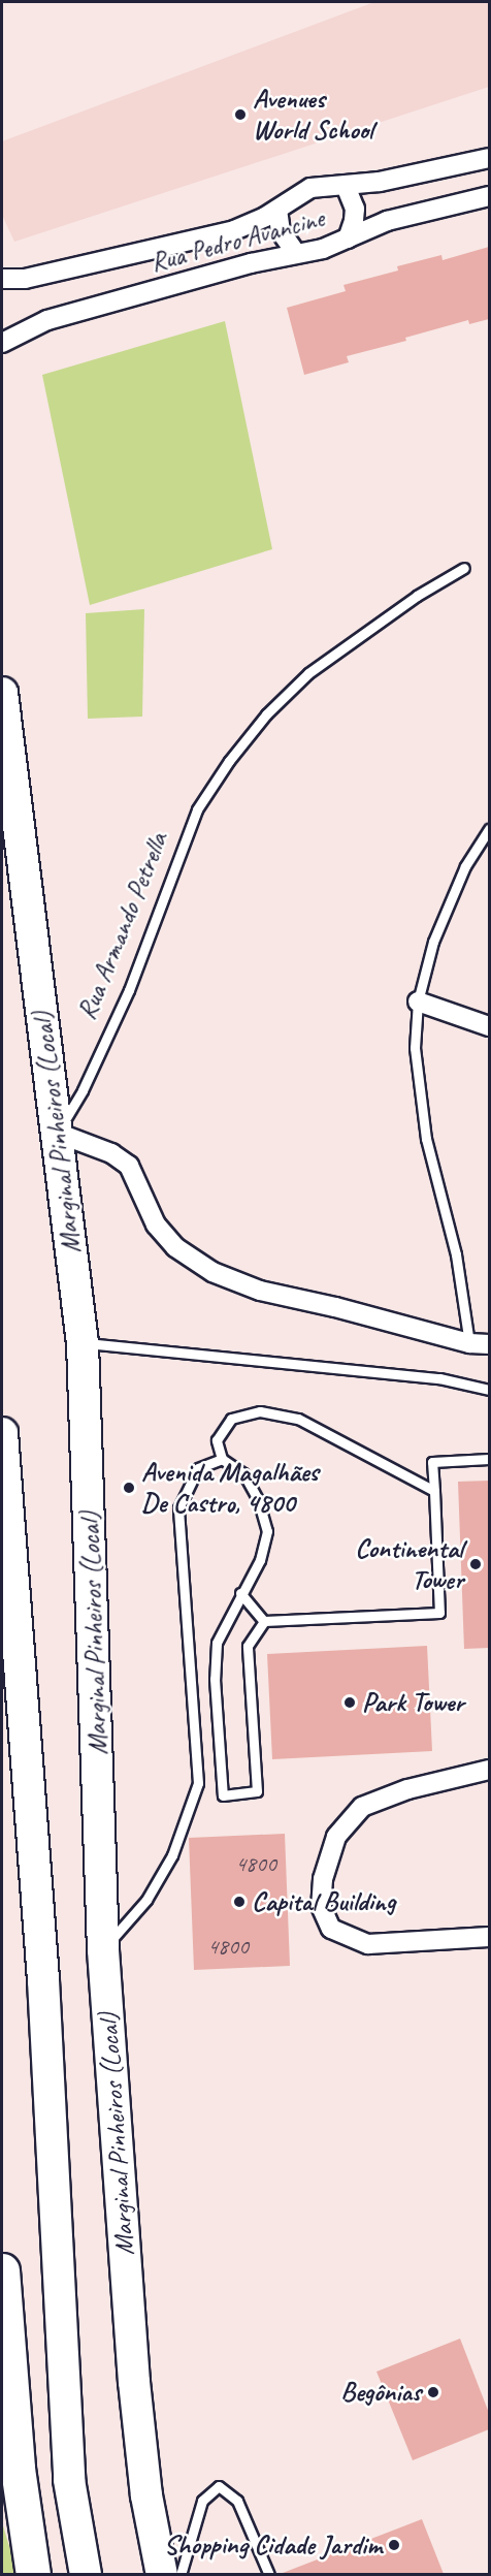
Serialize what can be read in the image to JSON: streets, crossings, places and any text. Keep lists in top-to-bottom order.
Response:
{
  "streets": {
    "highway": ["Marginal Pinheiros (Local)"],
    "street": ["Rua Pedro Avancine"],
    "lane": ["Rua Armando Petrella"]
  },
  "crossings": [
    ["Rua Armando Petrella", "Marginal Pinheiros (Local)"]
  ],
  "places": [
    "Avenues World School",
    "Avenida Magalhães De Castro, 4800",
    "Continental Tower",
    "Park Tower",
    "Capital Building",
    "Begônias",
    "Shopping Cidade Jardim"
  ],
  "house_numbers": ["4800", "4800"]
}
